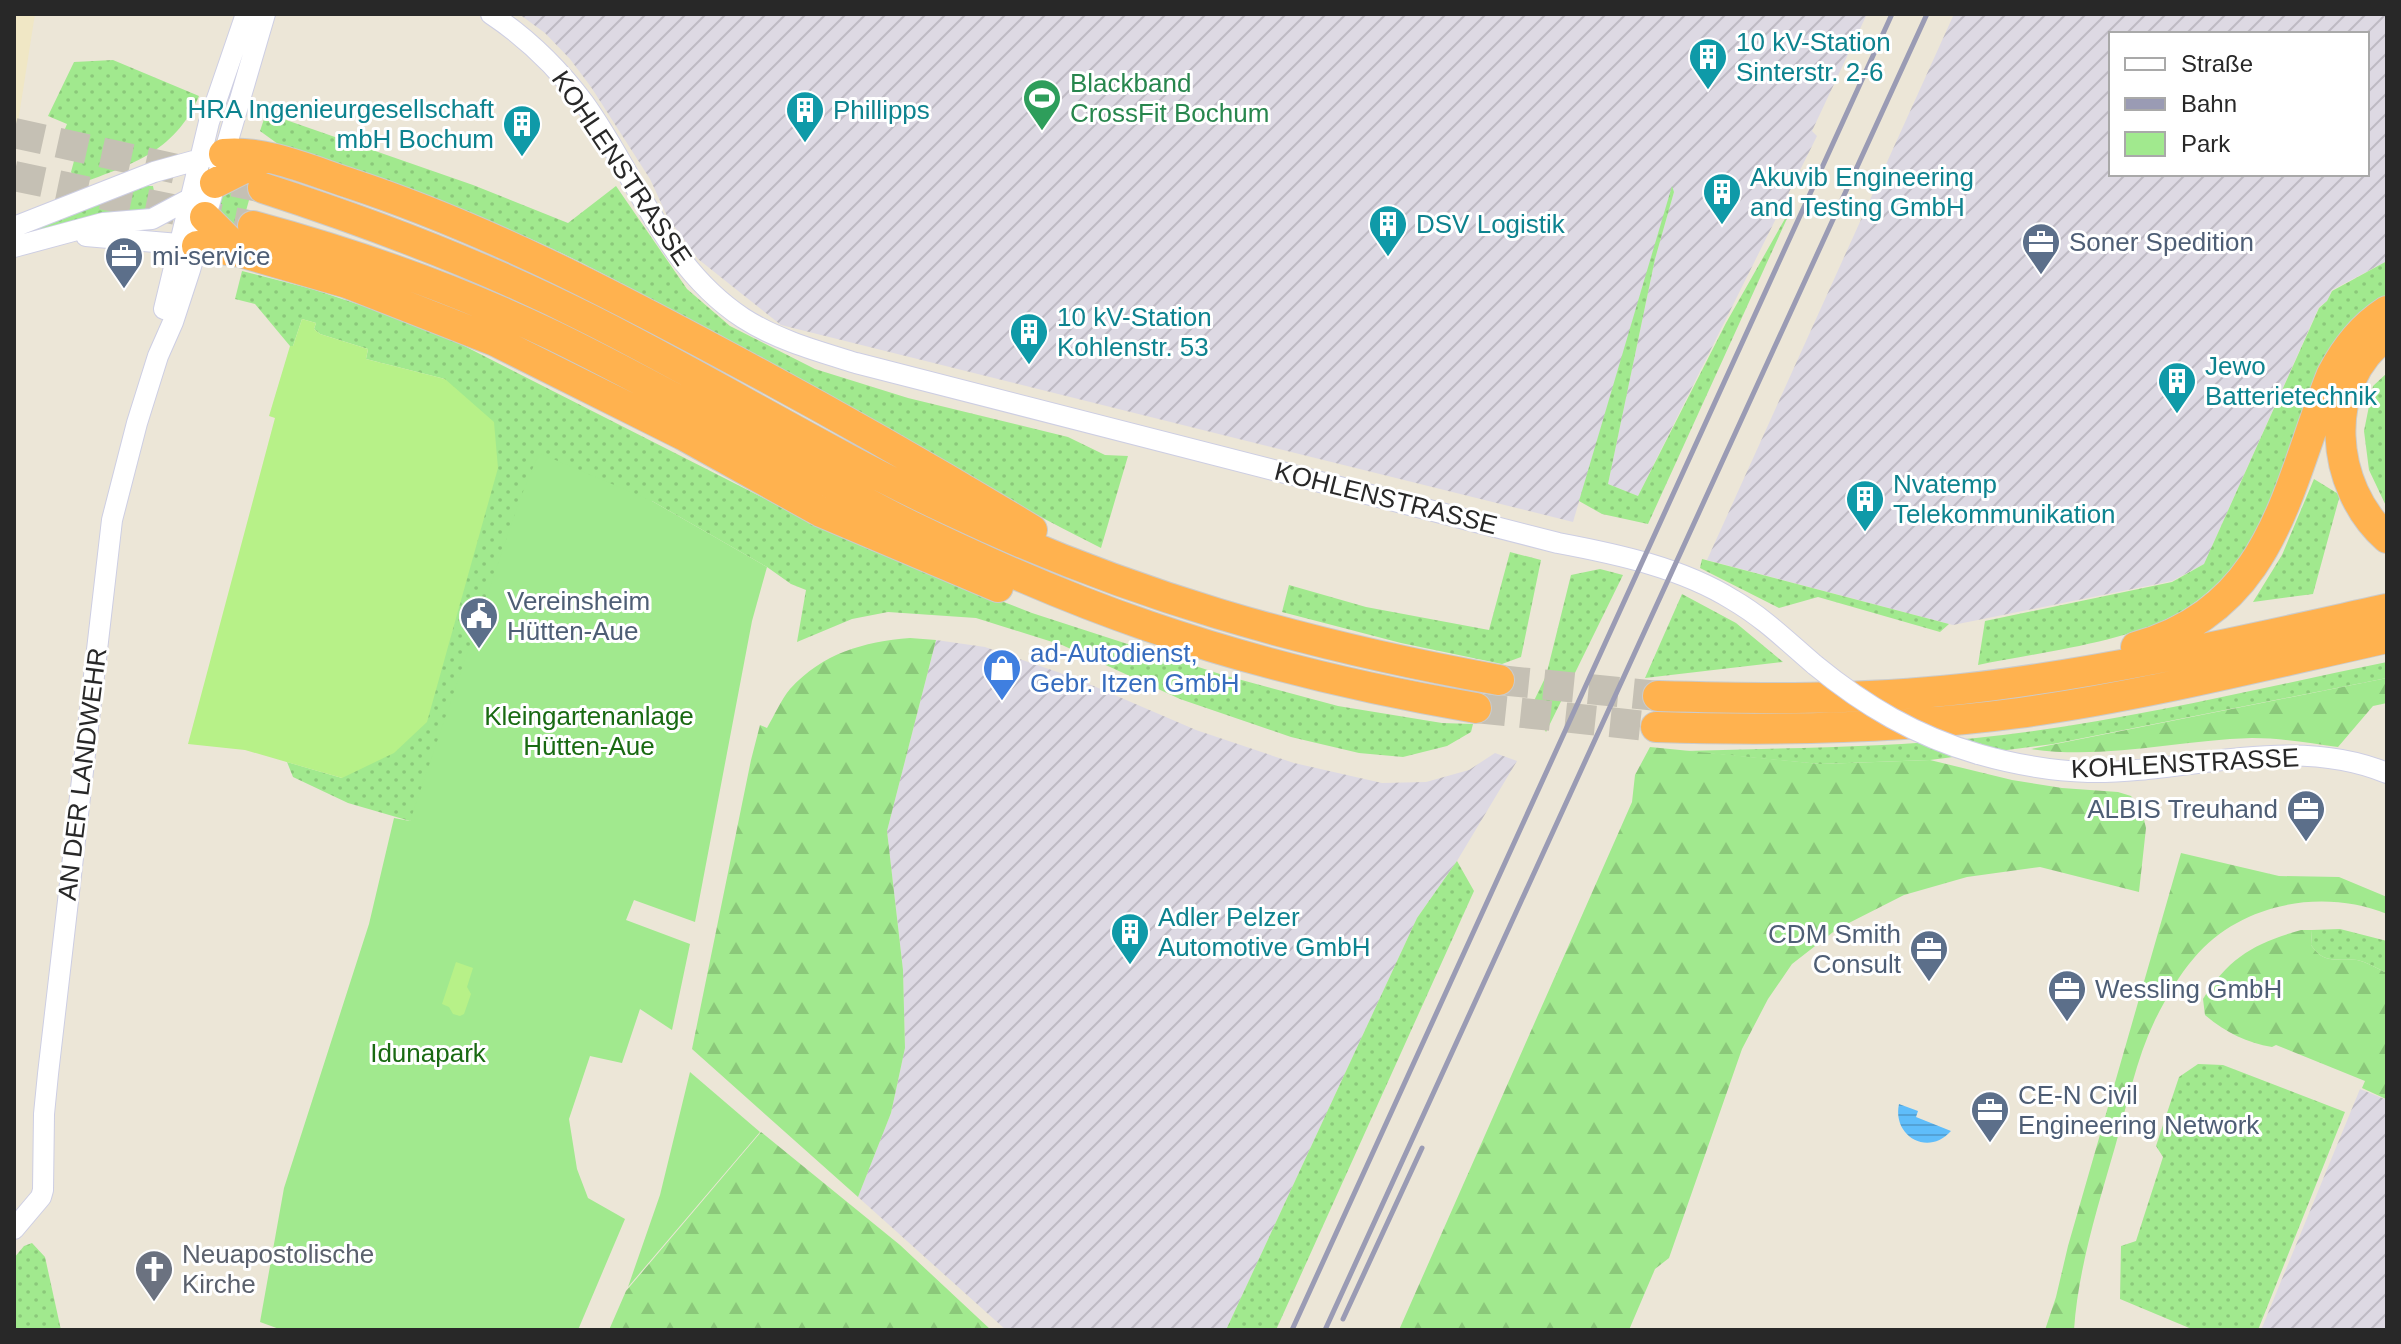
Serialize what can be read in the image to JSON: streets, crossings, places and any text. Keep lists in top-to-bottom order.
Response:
{
  "streets": {
    "street": ["KOHLENSTRASSE", "AN DER LANDWEHR"]
  },
  "parks": ["Kleingartenanlage Hütten-Aue", "Idunapark"],
  "places": {
    "building": [
      "10 kV-Station Sinterstr. 2-6",
      "Phillipps",
      "HRA Ingenieurgesellschaft mbH Bochum",
      "Akuvib Engineering and Testing GmbH",
      "DSV Logistik",
      "10 kV-Station Kohlenstr. 53",
      "Jewo Batterietechnik",
      "Nvatemp Telekommunikation",
      "Adler Pelzer Automotive GmbH"
    ],
    "sports": ["Blackband CrossFit Bochum"],
    "office": [
      "Soner Spedition",
      "mi-service",
      "ALBIS Treuhand",
      "CDM Smith Consult",
      "Wessling GmbH",
      "CE-N Civil Engineering Network"
    ],
    "public building": ["Vereinsheim Hütten-Aue"],
    "shop": ["ad-Autodienst, Gebr. Itzen GmbH"],
    "church": ["Neuapostolische Kirche"]
  },
  "legend": ["Straße", "Bahn", "Park"]
}
